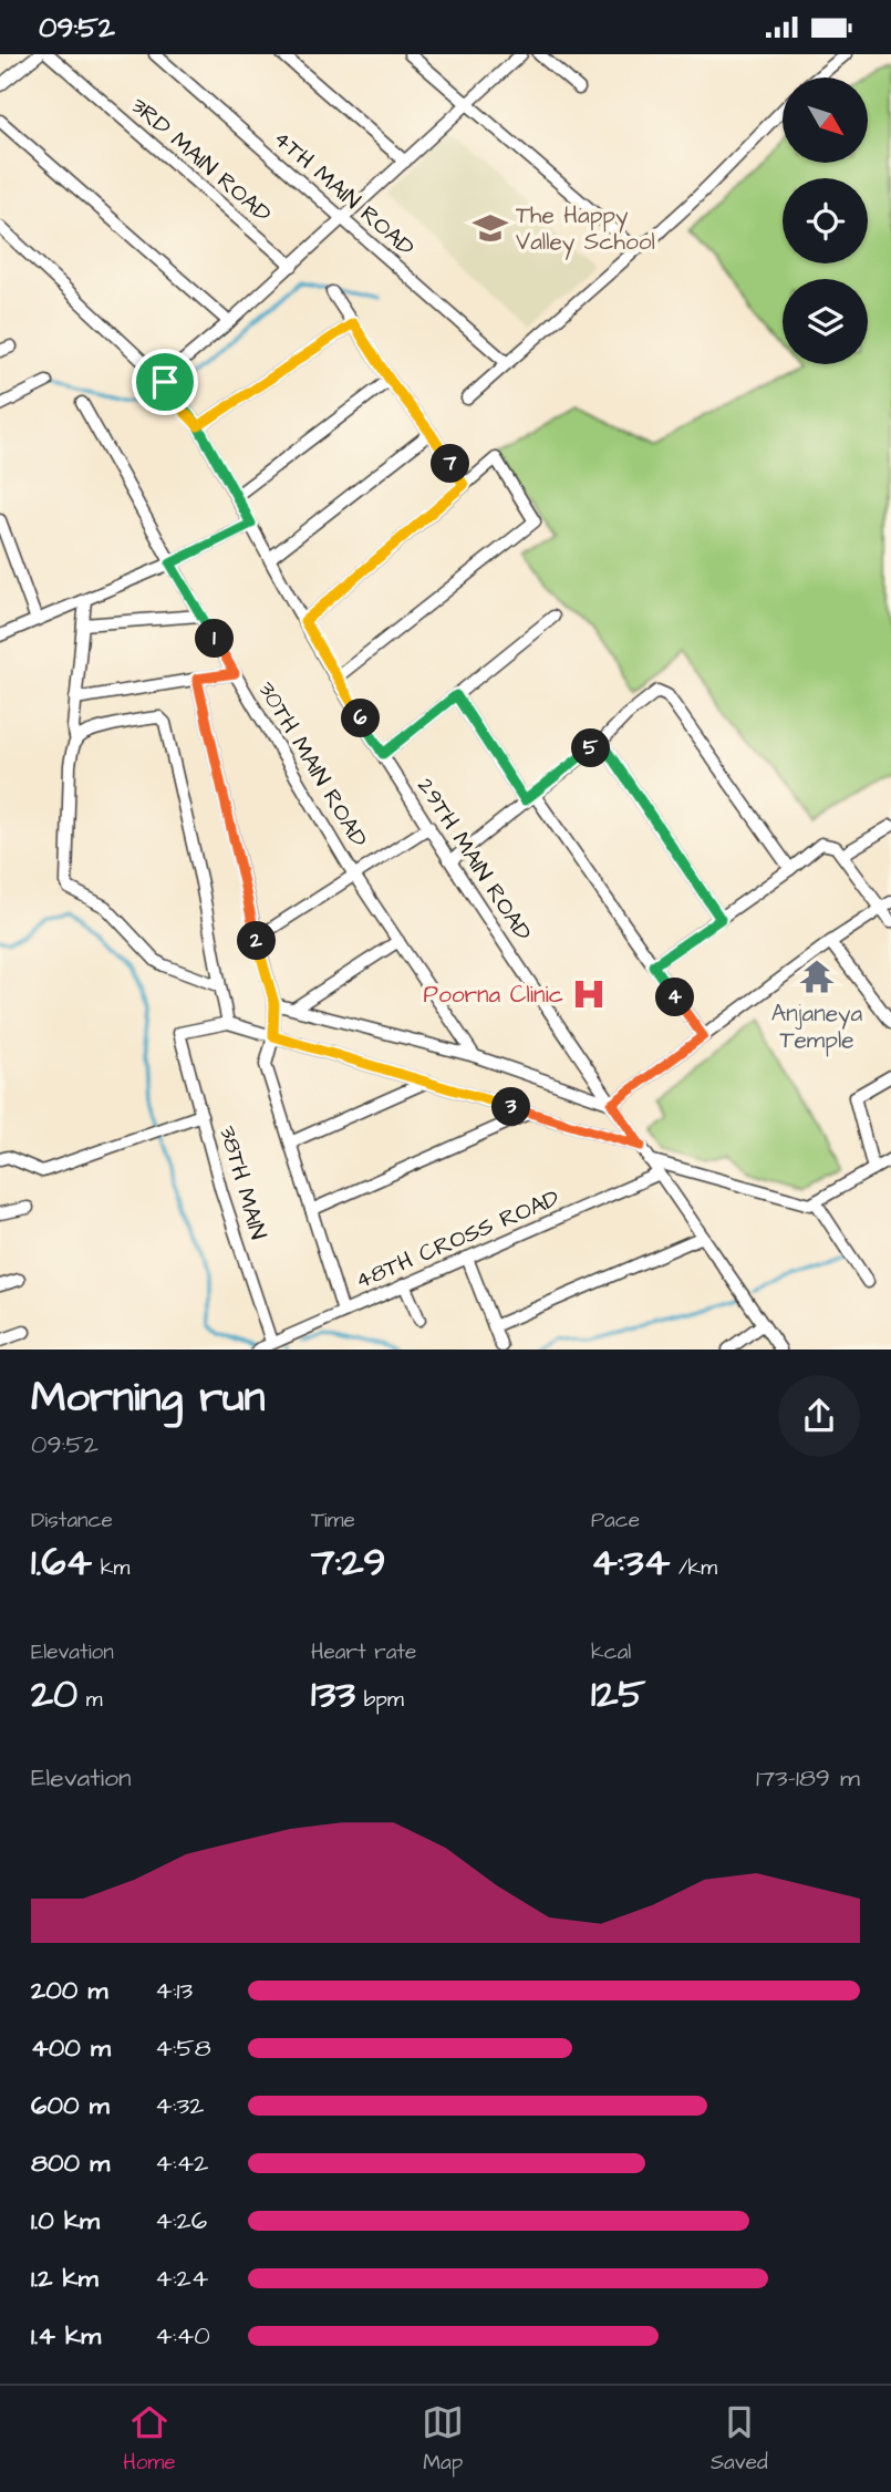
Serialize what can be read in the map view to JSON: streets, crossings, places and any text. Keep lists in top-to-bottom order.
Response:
{
  "streets": {
    "street": [
      "3RD MAIN ROAD",
      "4TH MAIN ROAD",
      "30TH MAIN ROAD",
      "29TH MAIN ROAD",
      "38TH MAIN",
      "48TH CROSS ROAD"
    ]
  },
  "crossings": [
    ["29TH MAIN ROAD", "48TH CROSS ROAD"],
    ["38TH MAIN", "48TH CROSS ROAD"]
  ],
  "places": {
    "school or university": ["The Happy Valley School"],
    "temple": ["Anjaneya Temple"],
    "hospital": ["Poorna Clinic"]
  },
  "north": "bottom right",
  "page": {
    "status": "09:52",
    "pins": [
      "7",
      "1",
      "6",
      "5",
      "2",
      "4",
      "3"
    ],
    "heading": ["Morning run", "09:52"],
    "stats": [
      ["Distance", "1.64 km"],
      ["Time", "7:29"],
      ["Pace", "4:34 /km"],
      ["Elevation", "20 m"],
      ["Heart rate", "133 bpm"],
      ["kcal", "125"]
    ],
    "chart": ["Elevation", "173–189 m"],
    "list": [
      {
        "name": "200 m",
        "note": "4:13"
      },
      {
        "name": "400 m",
        "note": "4:58"
      },
      {
        "name": "600 m",
        "note": "4:32"
      },
      {
        "name": "800 m",
        "note": "4:42"
      },
      {
        "name": "1.0 km",
        "note": "4:26"
      },
      {
        "name": "1.2 km",
        "note": "4:24"
      },
      {
        "name": "1.4 km",
        "note": "4:40"
      }
    ],
    "tabs": ["Home", "Map", "Saved"]
  }
}
